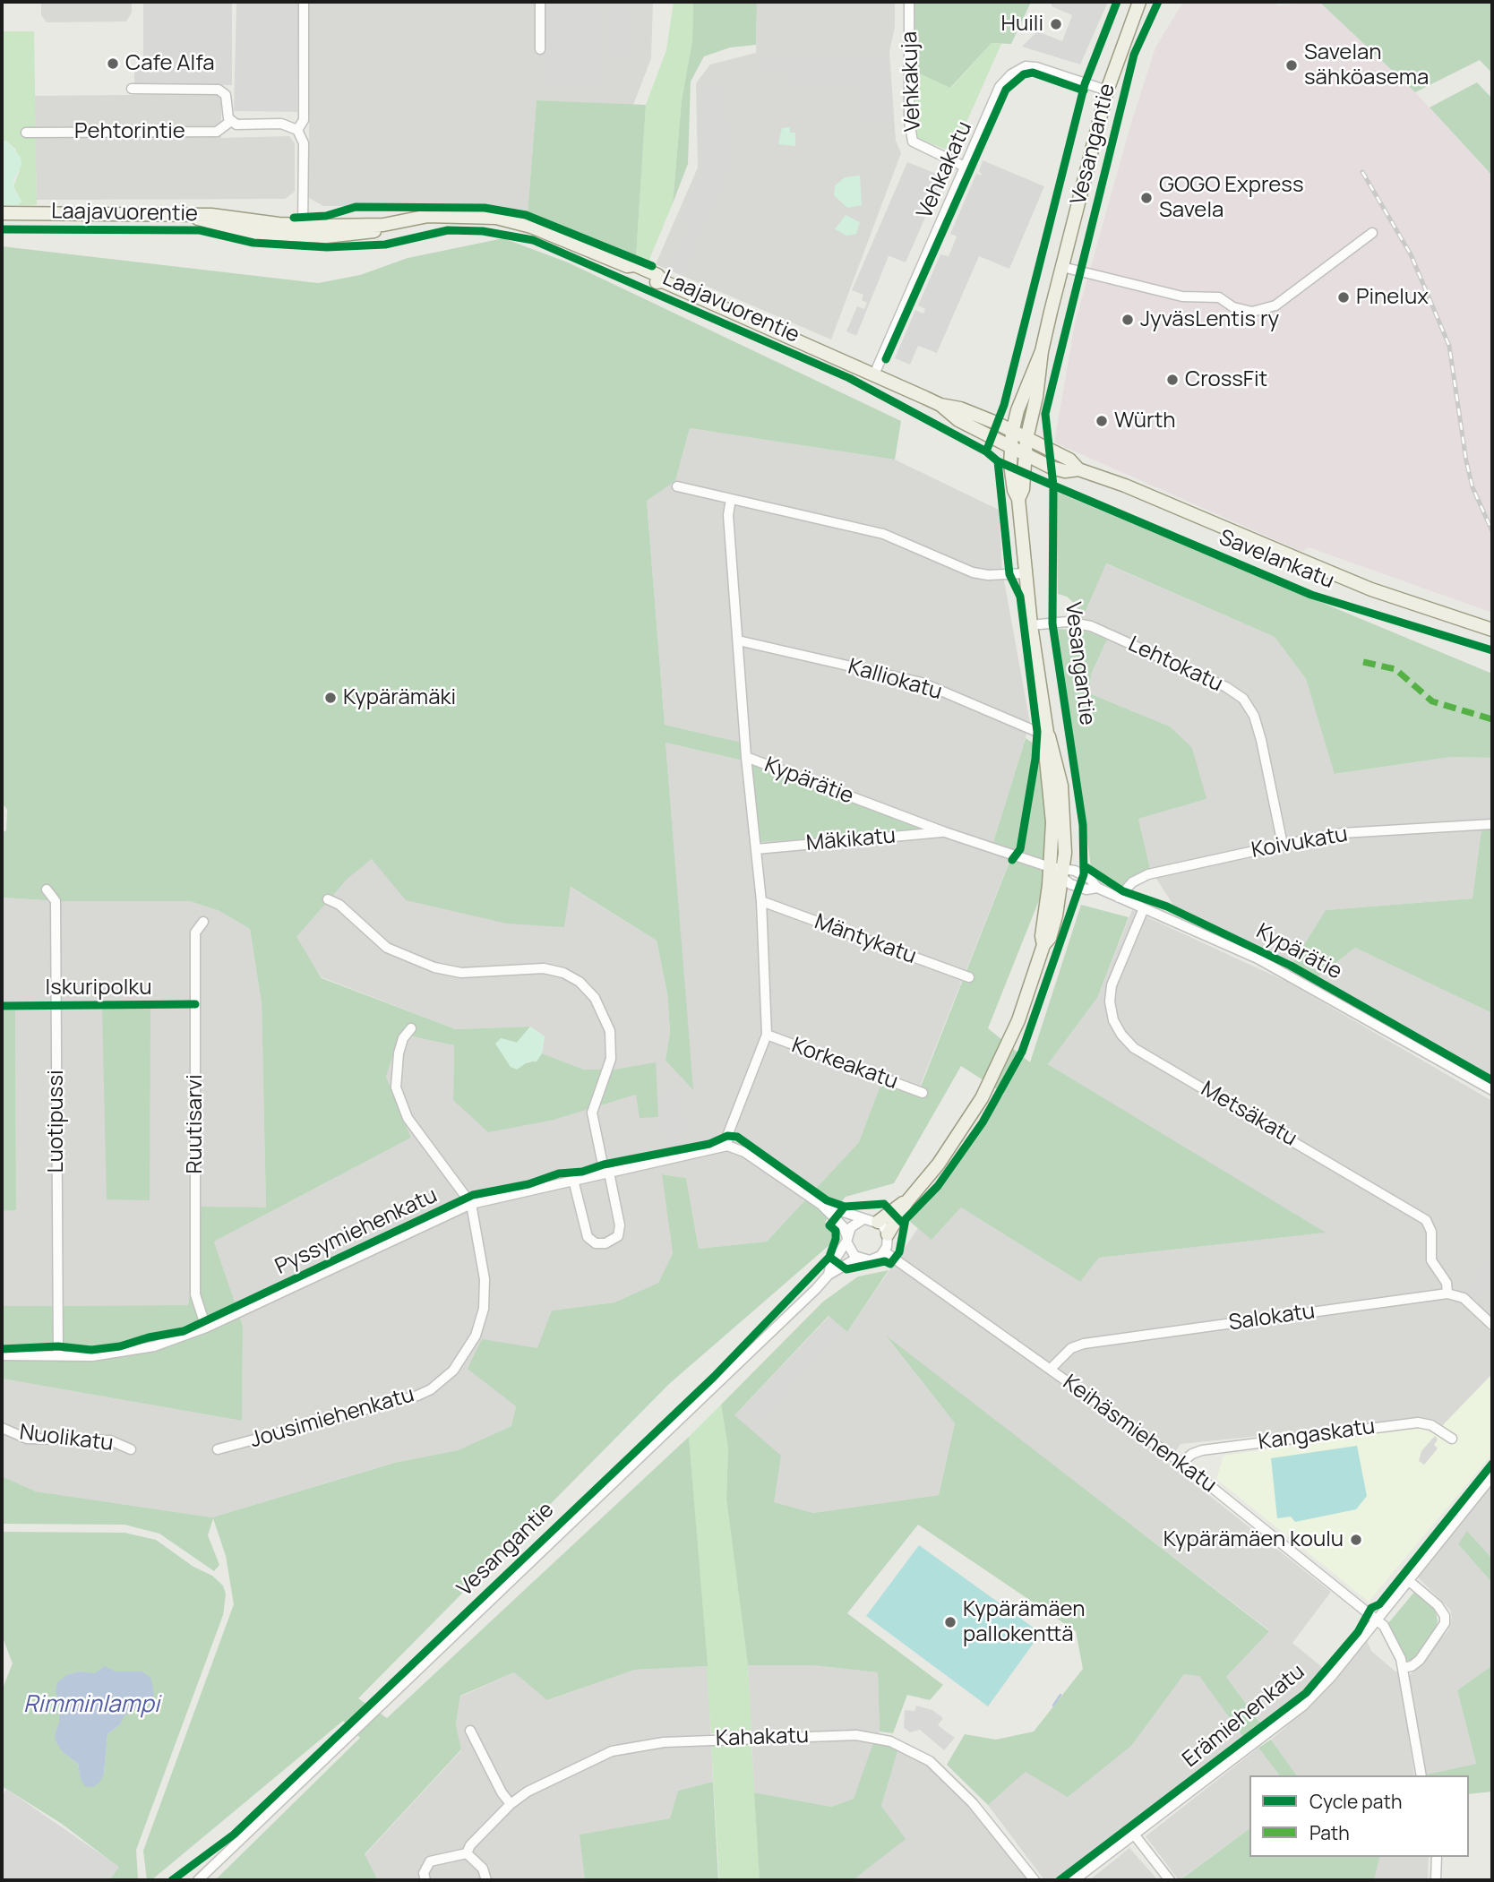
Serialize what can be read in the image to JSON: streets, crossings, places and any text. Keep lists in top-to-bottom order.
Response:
{
  "streets": {
    "main road": ["Vesangantie", "Laajavuorentie", "Savelankatu"],
    "street": [
      "Vehkakuja",
      "Pehtorintie",
      "Vehkakatu",
      "Lehtokatu",
      "Kalliokatu",
      "Kypärätie",
      "Mäkikatu",
      "Koivukatu",
      "Mäntykatu",
      "Korkeakatu",
      "Metsäkatu",
      "Luotipussi",
      "Ruutisarvi",
      "Pyssymiehenkatu",
      "Salokatu",
      "Jousimiehenkatu",
      "Keihäsmiehenkatu",
      "Kangaskatu",
      "Nuolikatu",
      "Erämiehenkatu",
      "Kahakatu"
    ],
    "cycle path": ["Iskuripolku"]
  },
  "crossings": [
    ["Vehkakuja", "Vehkakatu"],
    ["Vesangantie", "Vehkakatu"],
    ["Vesangantie", "Laajavuorentie"],
    ["Vesangantie", "Savelankatu"],
    ["Vesangantie", "Lehtokatu"],
    ["Vesangantie", "Kalliokatu"],
    ["Vesangantie", "Kypärätie"],
    ["Vesangantie", "Keihäsmiehenkatu"],
    ["Vehkakatu", "Laajavuorentie"],
    ["Laajavuorentie", "Savelankatu"],
    ["Lehtokatu", "Koivukatu"],
    ["Kypärätie", "Mäkikatu"],
    ["Kypärätie", "Koivukatu"],
    ["Kypärätie", "Metsäkatu"],
    ["Metsäkatu", "Salokatu"],
    ["Luotipussi", "Pyssymiehenkatu"],
    ["Ruutisarvi", "Pyssymiehenkatu"],
    ["Pyssymiehenkatu", "Jousimiehenkatu"],
    ["Salokatu", "Keihäsmiehenkatu"],
    ["Keihäsmiehenkatu", "Kangaskatu"],
    ["Keihäsmiehenkatu", "Erämiehenkatu"]
  ],
  "water": ["Rimminlampi"],
  "places": [
    "Huili",
    "Cafe Alfa",
    "Savelan sähköasema",
    "GOGO Express Savela",
    "Pinelux",
    "JyväsLentis ry",
    "CrossFit",
    "Würth",
    "Kypärämäki",
    "Kypärämäen koulu",
    "Kypärämäen pallokenttä"
  ],
  "legend": ["Cycle path", "Path"]
}
